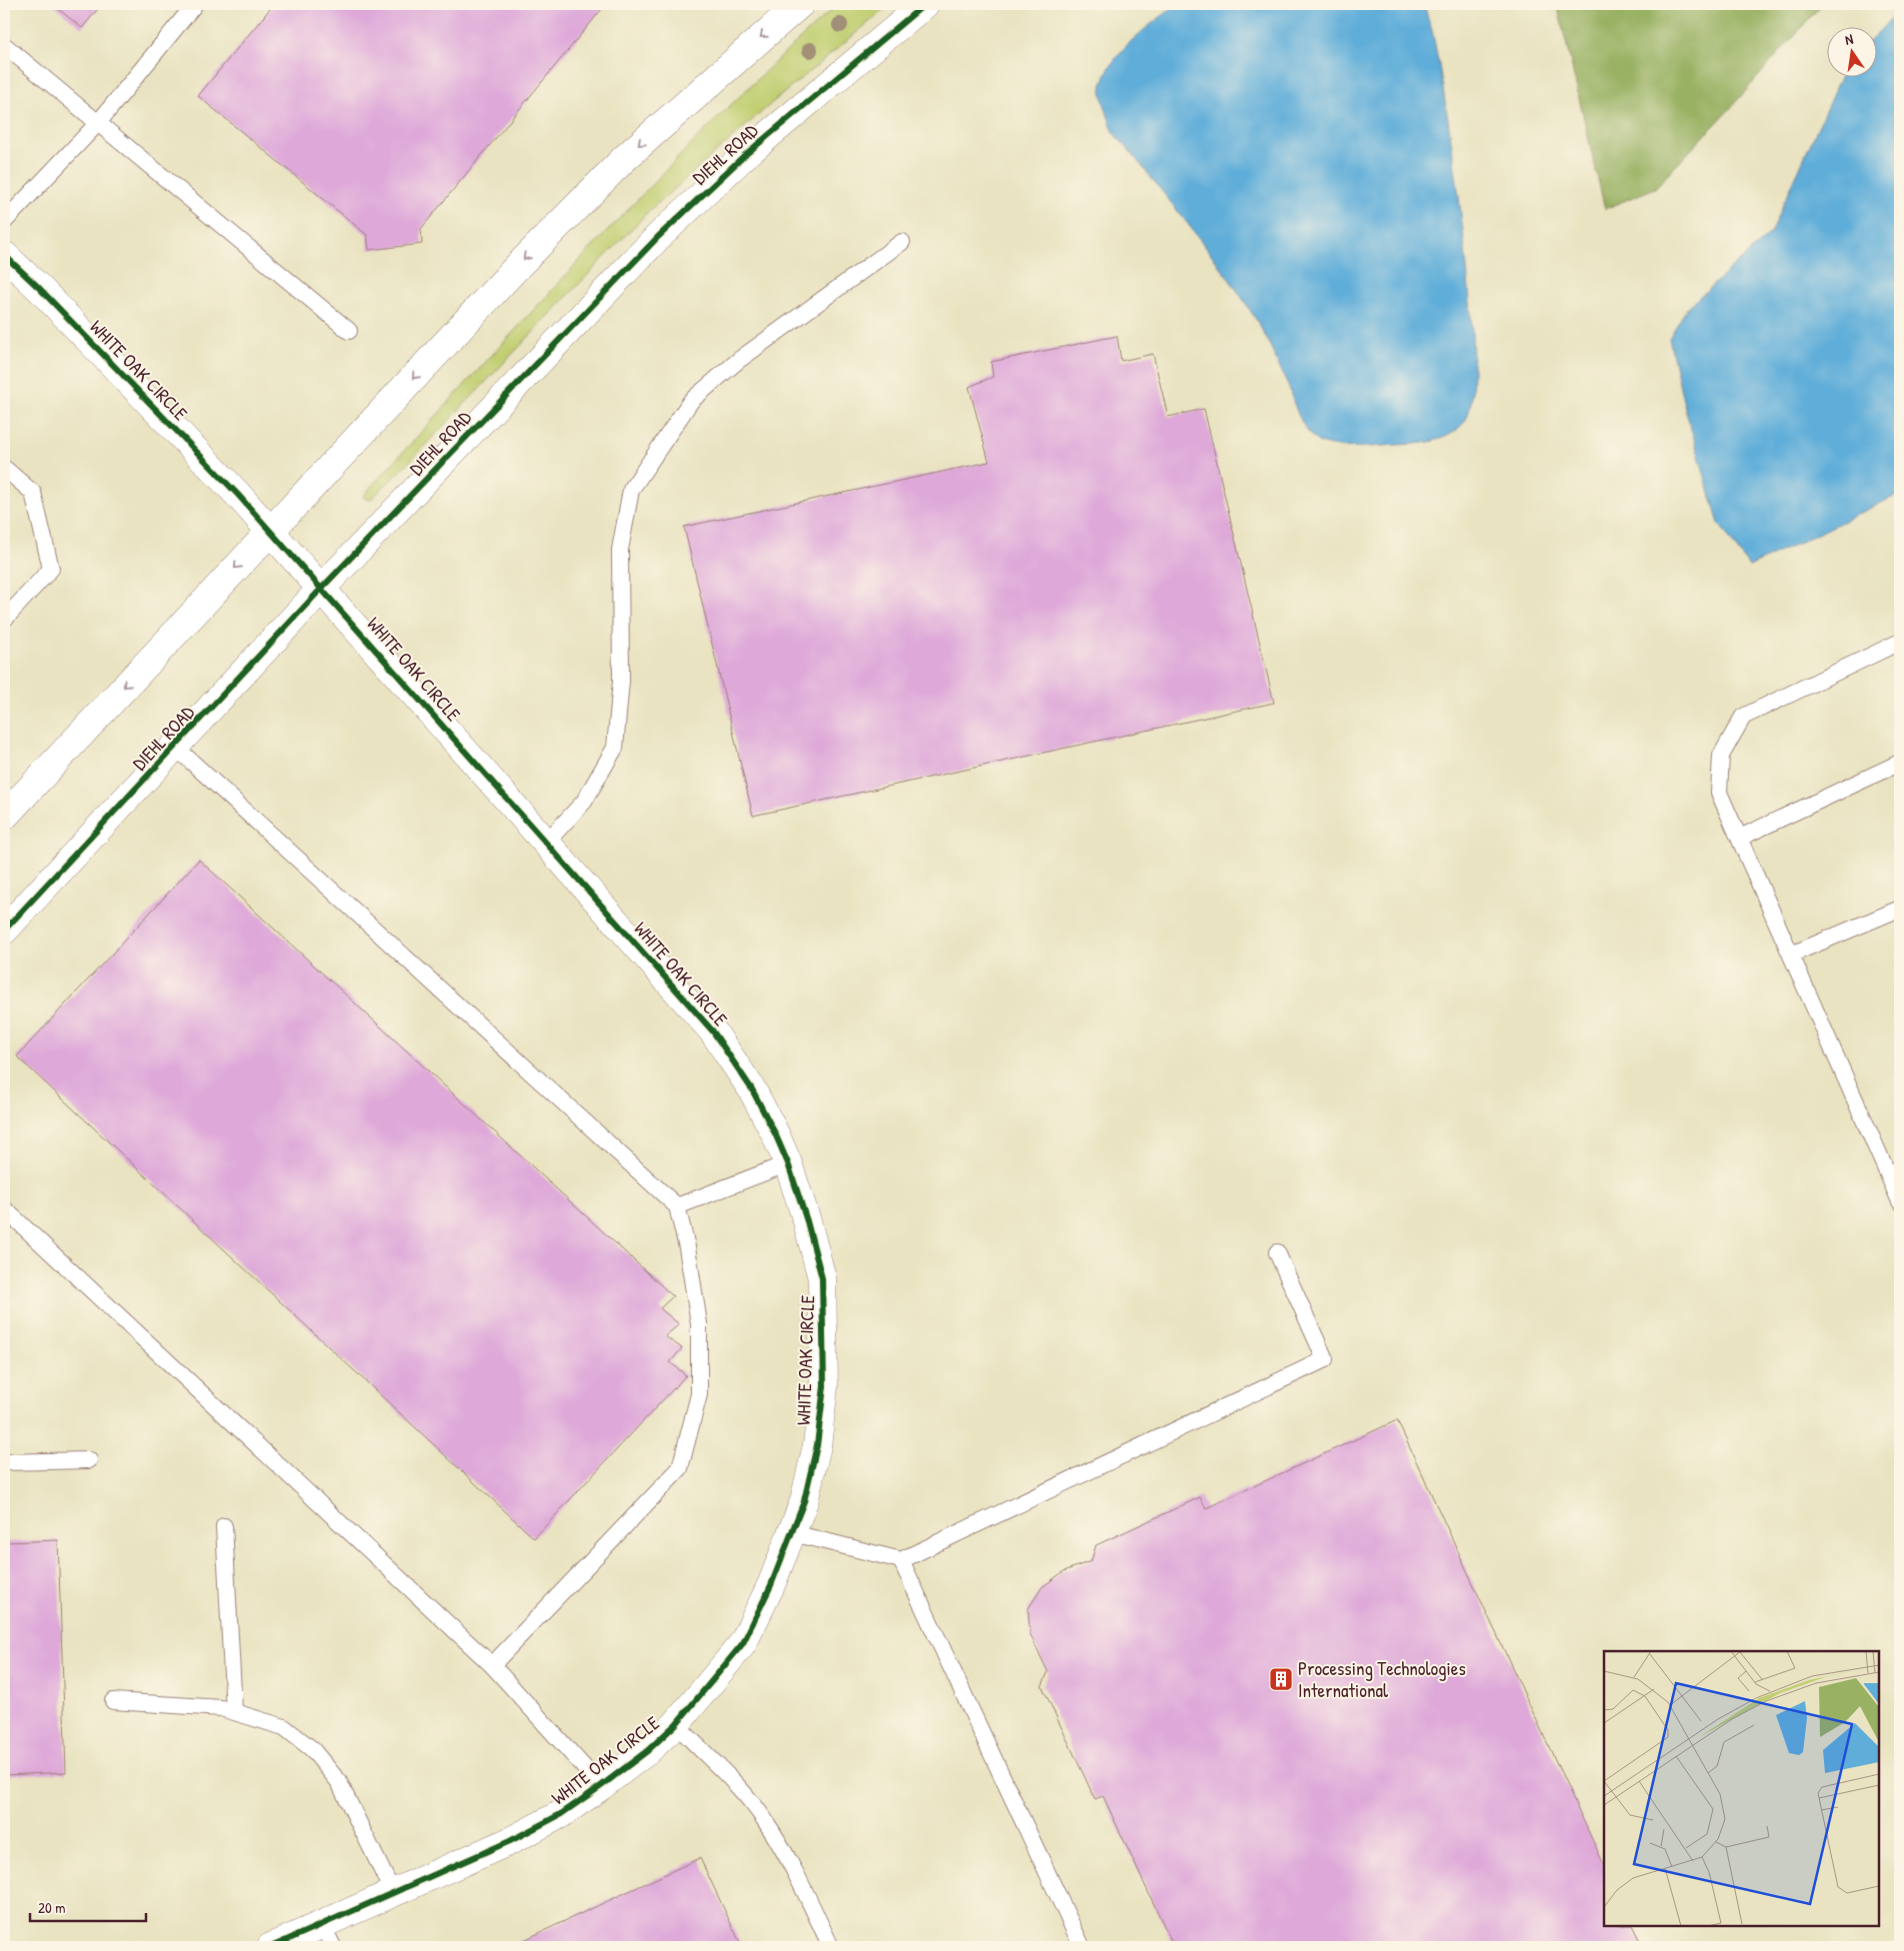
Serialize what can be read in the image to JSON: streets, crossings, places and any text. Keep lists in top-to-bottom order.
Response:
{
  "streets": {
    "street": ["DIEHL ROAD", "WHITE OAK CIRCLE"]
  },
  "crossings": [
    ["DIEHL ROAD", "WHITE OAK CIRCLE"]
  ],
  "places": {
    "building": ["Processing Technologies International"]
  },
  "scale_bar": "20 m",
  "north": "top"
}
